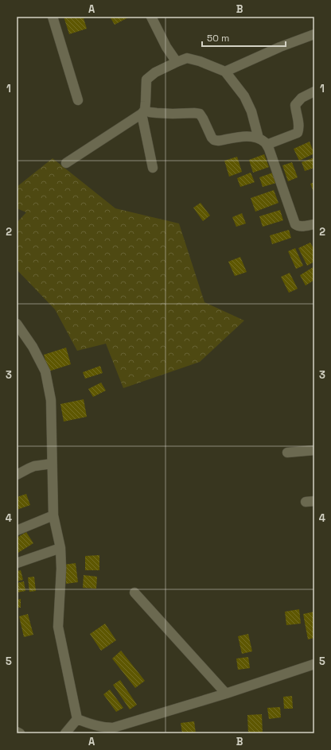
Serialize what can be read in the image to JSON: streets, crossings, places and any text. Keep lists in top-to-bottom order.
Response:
{
  "scale_bar": "50 m",
  "grid": {
    "columns": ["A", "B"],
    "rows": [
      "1",
      "2",
      "3",
      "4",
      "5"
    ]
  }
}
